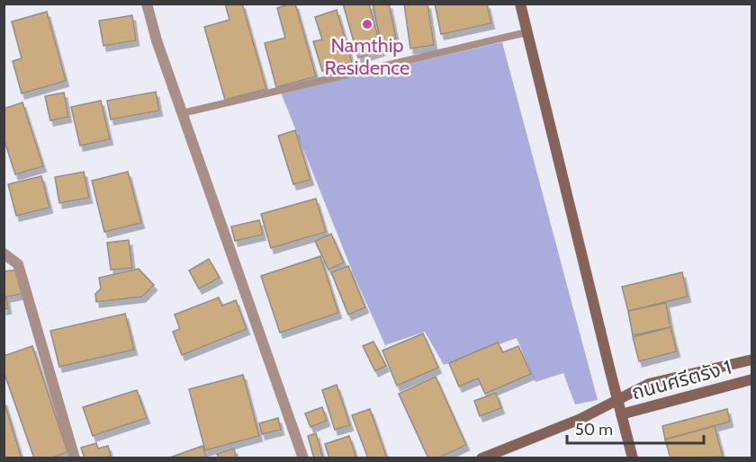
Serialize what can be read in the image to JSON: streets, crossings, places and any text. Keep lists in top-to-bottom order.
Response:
{
  "streets": {
    "street": ["ถนนศรีตรัง 1"]
  },
  "places": ["Namthip Residence"],
  "scale_bar": "50 m"
}
